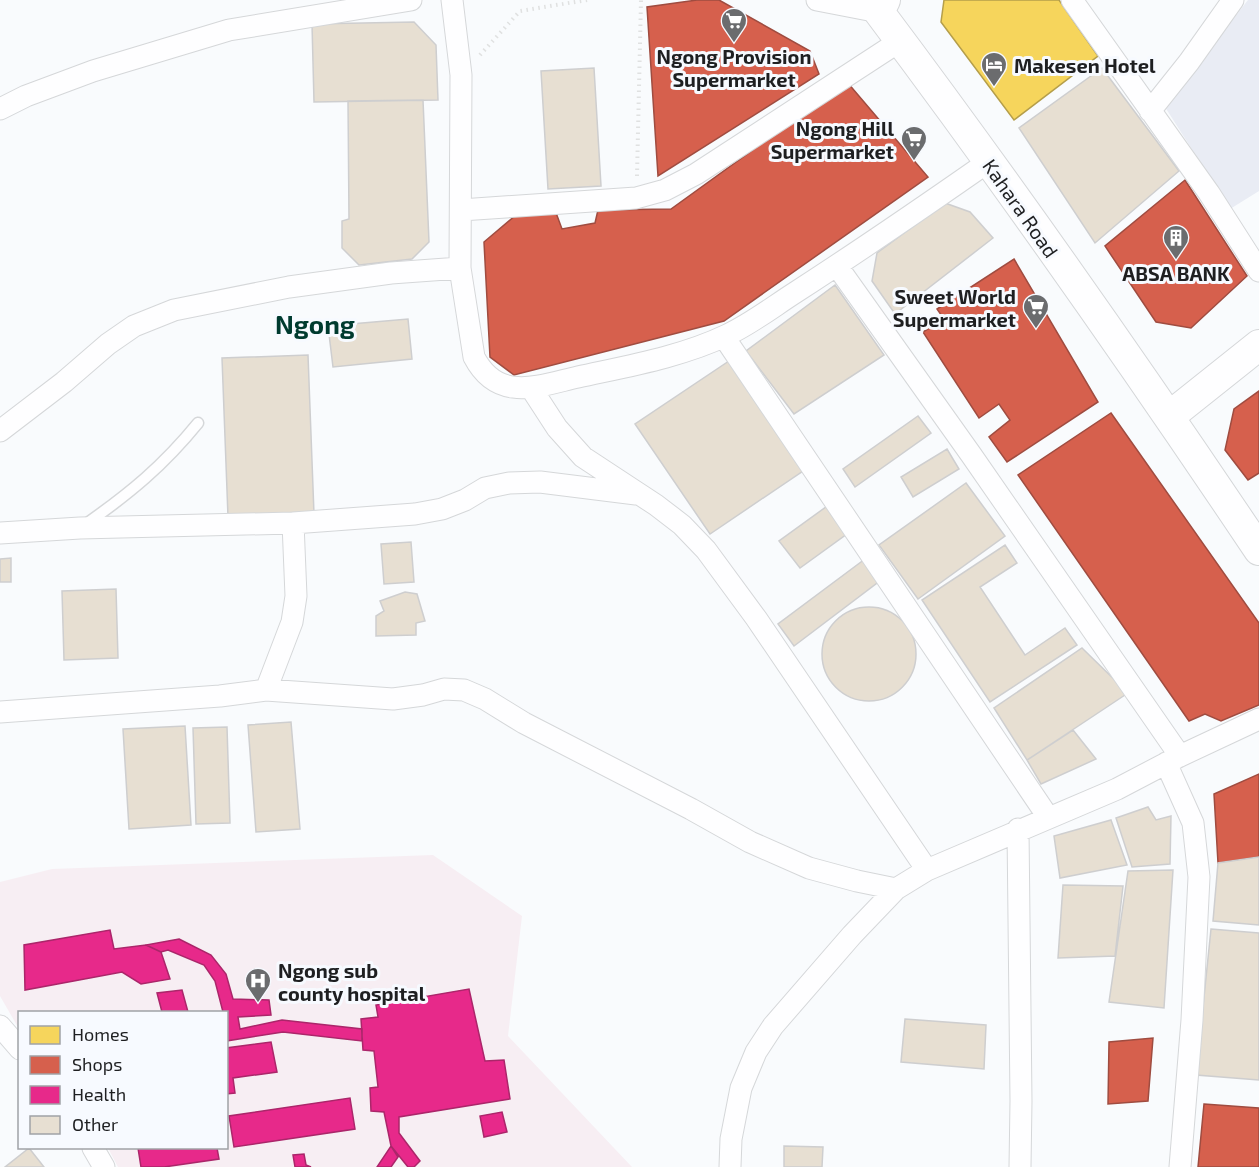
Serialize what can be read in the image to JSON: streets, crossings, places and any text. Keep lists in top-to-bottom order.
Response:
{
  "streets": {
    "street": ["Kahara Road"]
  },
  "districts": ["Ngong"],
  "places": {
    "supermarket": ["Ngong Provision Supermarket", "Ngong Hill Supermarket", "Sweet World Supermarket"],
    "hotel": ["Makesen Hotel"],
    "building": ["ABSA BANK"],
    "hospital": ["Ngong sub county hospital"]
  },
  "legend": [
    "Homes",
    "Shops",
    "Health",
    "Other"
  ]
}
